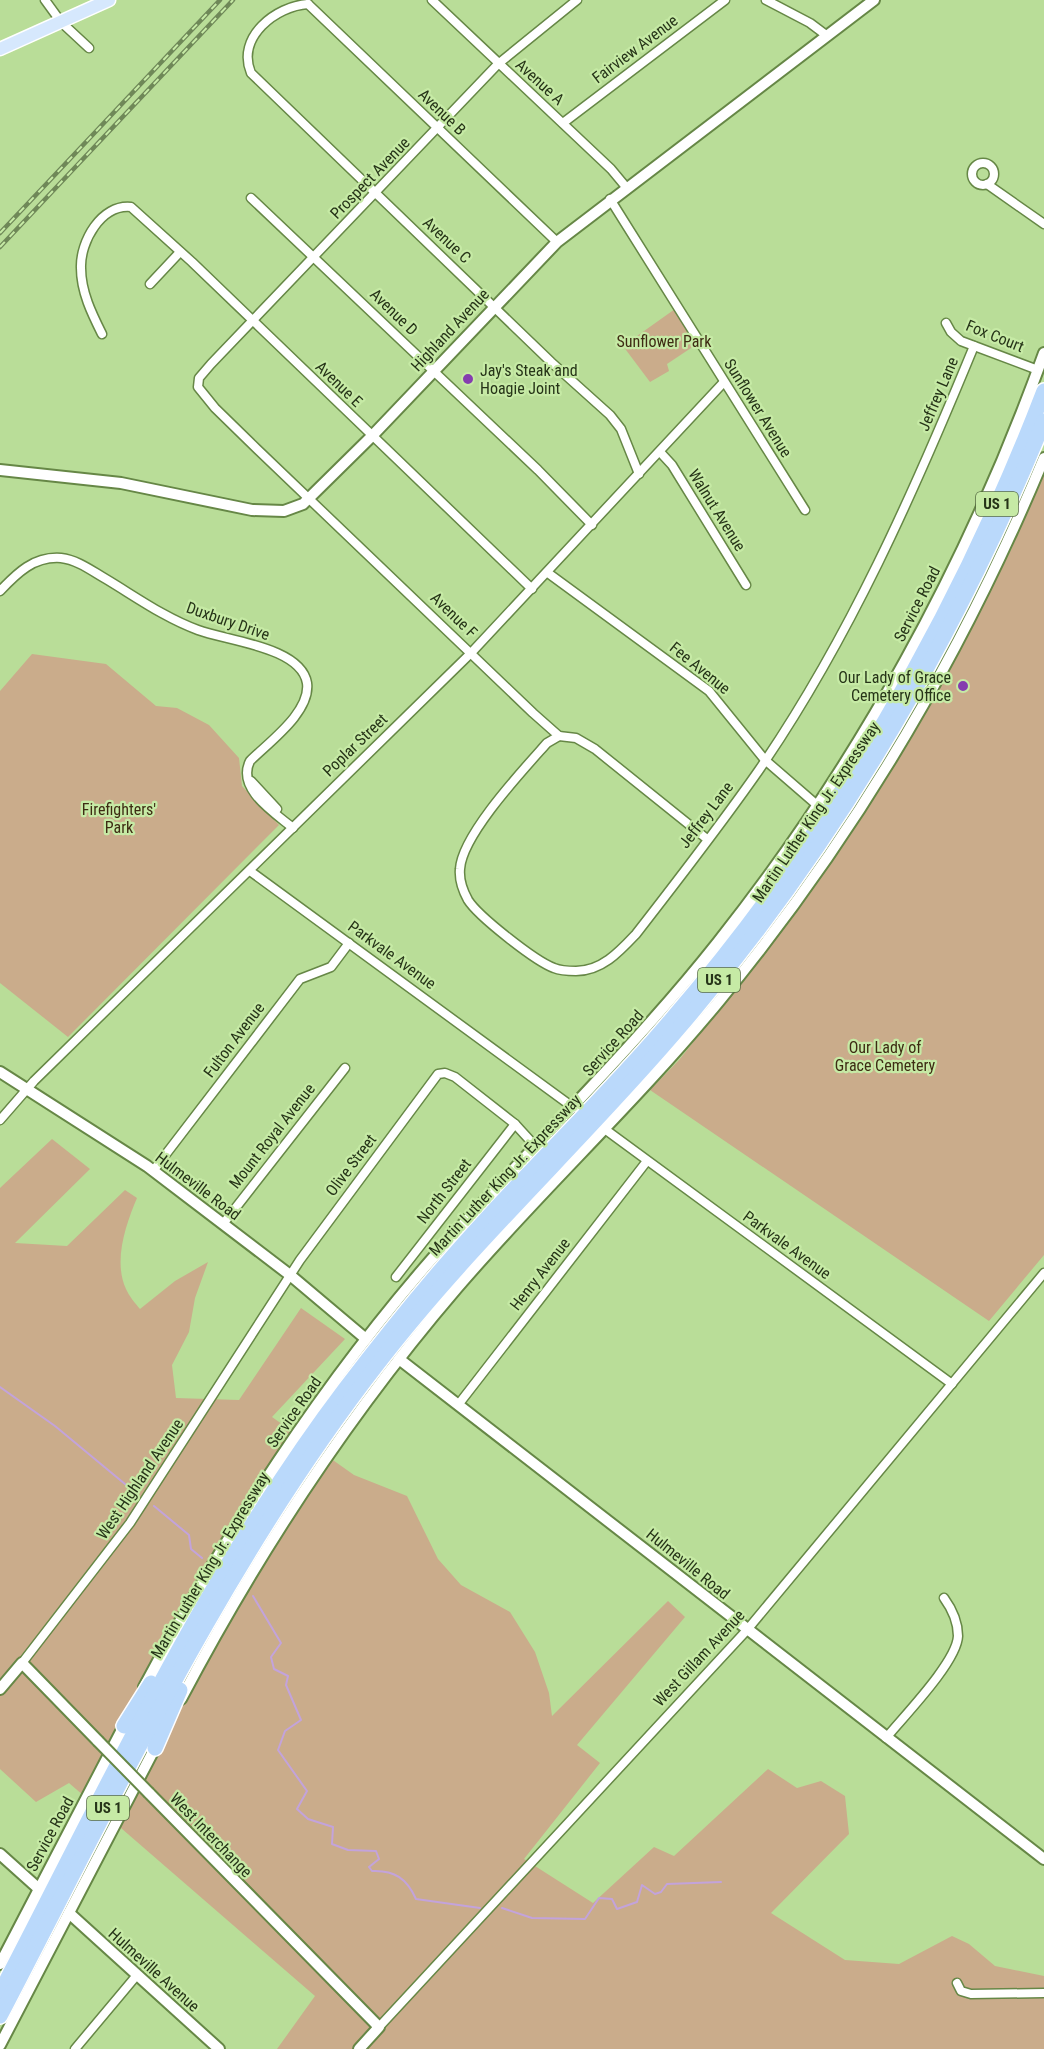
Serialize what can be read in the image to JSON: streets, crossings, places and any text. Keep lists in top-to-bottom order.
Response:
{
  "streets": {
    "highway": ["US 1", "Martin Luther King Jr. Expressway"],
    "street": [
      "Fairview Avenue",
      "Avenue A",
      "Avenue B",
      "Prospect Avenue",
      "Avenue C",
      "Avenue D",
      "Highland Avenue",
      "Fox Court",
      "Avenue E",
      "Jeffrey Lane",
      "Sunflower Avenue",
      "Walnut Avenue",
      "Service Road",
      "Avenue F",
      "Duxbury Drive",
      "Fee Avenue",
      "Poplar Street",
      "Parkvale Avenue",
      "Fulton Avenue",
      "Mount Royal Avenue",
      "Olive Street",
      "Hulmeville Road",
      "North Street",
      "Henry Avenue",
      "West Highland Avenue",
      "West Gillam Avenue",
      "West Interchange",
      "Hulmeville Avenue"
    ]
  },
  "crossings": [
    ["Fairview Avenue", "Avenue A"],
    ["Avenue A", "Prospect Avenue"],
    ["Avenue A", "Highland Avenue"],
    ["Avenue B", "Prospect Avenue"],
    ["Avenue B", "Avenue C"],
    ["Avenue B", "Highland Avenue"],
    ["Prospect Avenue", "Avenue C"],
    ["Prospect Avenue", "Avenue D"],
    ["Prospect Avenue", "Avenue E"],
    ["Prospect Avenue", "Avenue F"],
    ["Avenue C", "Highland Avenue"],
    ["Avenue C", "Poplar Street"],
    ["Avenue D", "Highland Avenue"],
    ["Avenue D", "Poplar Street"],
    ["Highland Avenue", "Avenue E"],
    ["Highland Avenue", "Sunflower Avenue"],
    ["Highland Avenue", "Avenue F"],
    ["Fox Court", "Jeffrey Lane"],
    ["Fox Court", "Service Road"],
    ["Avenue E", "Poplar Street"],
    ["Jeffrey Lane", "Avenue F"],
    ["Jeffrey Lane", "Fee Avenue"],
    ["Sunflower Avenue", "Poplar Street"],
    ["Walnut Avenue", "Poplar Street"],
    ["Service Road", "Fee Avenue"],
    ["Service Road", "Parkvale Avenue"],
    ["Service Road", "Hulmeville Road"],
    ["Avenue F", "Poplar Street"],
    ["Duxbury Drive", "Poplar Street"],
    ["Fee Avenue", "Poplar Street"],
    ["Poplar Street", "Parkvale Avenue"],
    ["Poplar Street", "Hulmeville Road"],
    ["Parkvale Avenue", "Fulton Avenue"],
    ["Parkvale Avenue", "Henry Avenue"],
    ["Parkvale Avenue", "West Gillam Avenue"],
    ["Fulton Avenue", "Hulmeville Road"],
    ["Mount Royal Avenue", "Hulmeville Road"],
    ["Olive Street", "Hulmeville Road"],
    ["Olive Street", "North Street"],
    ["Olive Street", "West Highland Avenue"],
    ["Hulmeville Road", "Henry Avenue"],
    ["Hulmeville Road", "West Highland Avenue"],
    ["Hulmeville Road", "West Gillam Avenue"],
    ["West Highland Avenue", "West Interchange"],
    ["West Gillam Avenue", "West Interchange"]
  ],
  "parks": ["Sunflower Park", "Firefighters' Park", "Our Lady of Grace Cemetery"],
  "places": ["Jay's Steak and Hoagie Joint", "Our Lady of Grace Cemetery Office"]
}
